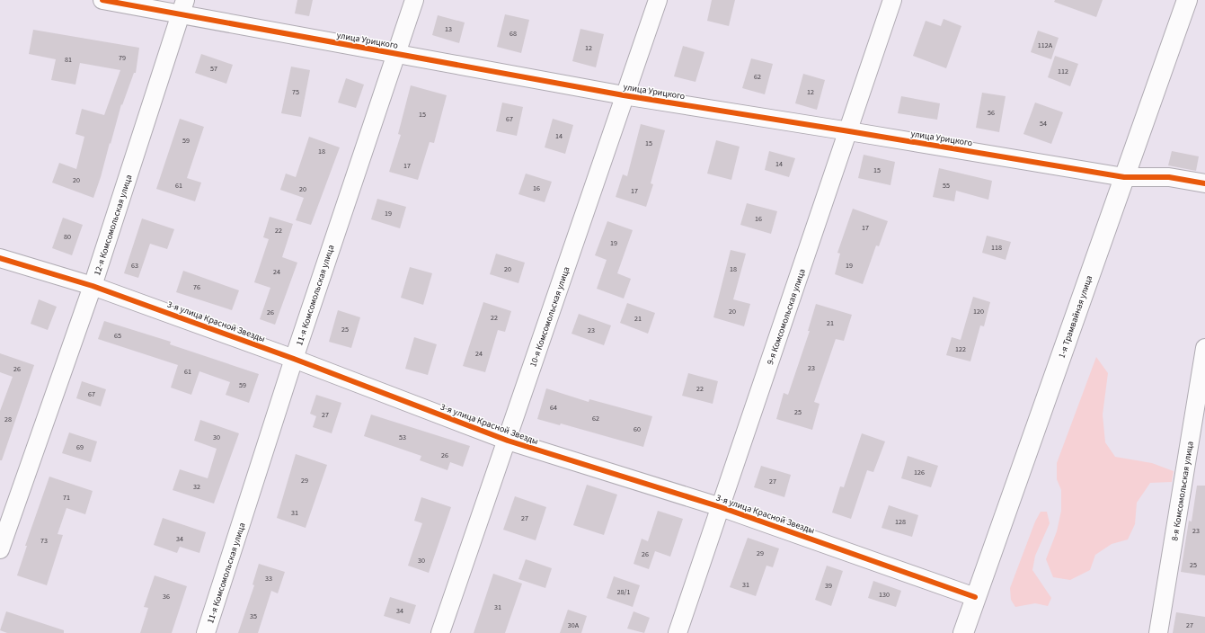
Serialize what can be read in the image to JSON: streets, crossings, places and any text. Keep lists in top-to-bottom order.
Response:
{
  "streets": {
    "main road": ["1-я Трамвайная улица"],
    "street": [
      "улица Урицкого",
      "12-я Комсомольская улица",
      "11-я Комсомольская улица",
      "10-я Комсомольская улица",
      "9-я Комсомольская улица",
      "3-я улица Красной Звезды",
      "8-я Комсомольская улица"
    ]
  },
  "crossings": [
    ["улица Урицкого", "12-я Комсомольская улица"],
    ["улица Урицкого", "11-я Комсомольская улица"],
    ["улица Урицкого", "10-я Комсомольская улица"],
    ["улица Урицкого", "9-я Комсомольская улица"],
    ["улица Урицкого", "1-я Трамвайная улица"],
    ["12-я Комсомольская улица", "3-я улица Красной Звезды"],
    ["11-я Комсомольская улица", "3-я улица Красной Звезды"],
    ["10-я Комсомольская улица", "3-я улица Красной Звезды"],
    ["9-я Комсомольская улица", "3-я улица Красной Звезды"],
    ["1-я Трамвайная улица", "3-я улица Красной Звезды"]
  ],
  "house_numbers": [
    "13",
    "68",
    "112А",
    "12",
    "79",
    "81",
    "57",
    "112",
    "62",
    "75",
    "12",
    "56",
    "15",
    "67",
    "54",
    "14",
    "59",
    "15",
    "18",
    "14",
    "17",
    "15",
    "20",
    "61",
    "55",
    "16",
    "20",
    "17",
    "19",
    "16",
    "17",
    "22",
    "80",
    "19",
    "118",
    "63",
    "19",
    "20",
    "18",
    "24",
    "76",
    "20",
    "120",
    "26",
    "22",
    "21",
    "21",
    "25",
    "23",
    "65",
    "122",
    "24",
    "23",
    "26",
    "61",
    "59",
    "22",
    "67",
    "64",
    "25",
    "27",
    "62",
    "28",
    "60",
    "30",
    "53",
    "69",
    "26",
    "126",
    "29",
    "27",
    "32",
    "71",
    "31",
    "27",
    "128",
    "23",
    "34",
    "73",
    "29",
    "26",
    "30",
    "25",
    "33",
    "31",
    "39",
    "28/1",
    "130",
    "36",
    "31",
    "34",
    "35",
    "30А",
    "27"
  ]
}
